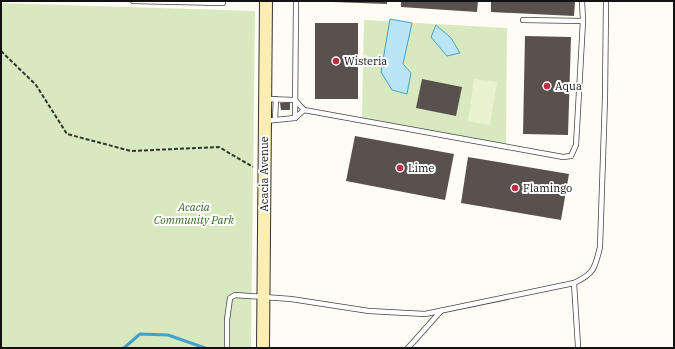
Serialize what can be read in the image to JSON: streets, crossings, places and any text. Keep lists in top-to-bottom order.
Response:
{
  "streets": {
    "street": ["Acacia Avenue"]
  },
  "parks": ["Acacia Community Park"],
  "places": [
    "Wisteria",
    "Aqua",
    "Lime",
    "Flamingo"
  ]
}
